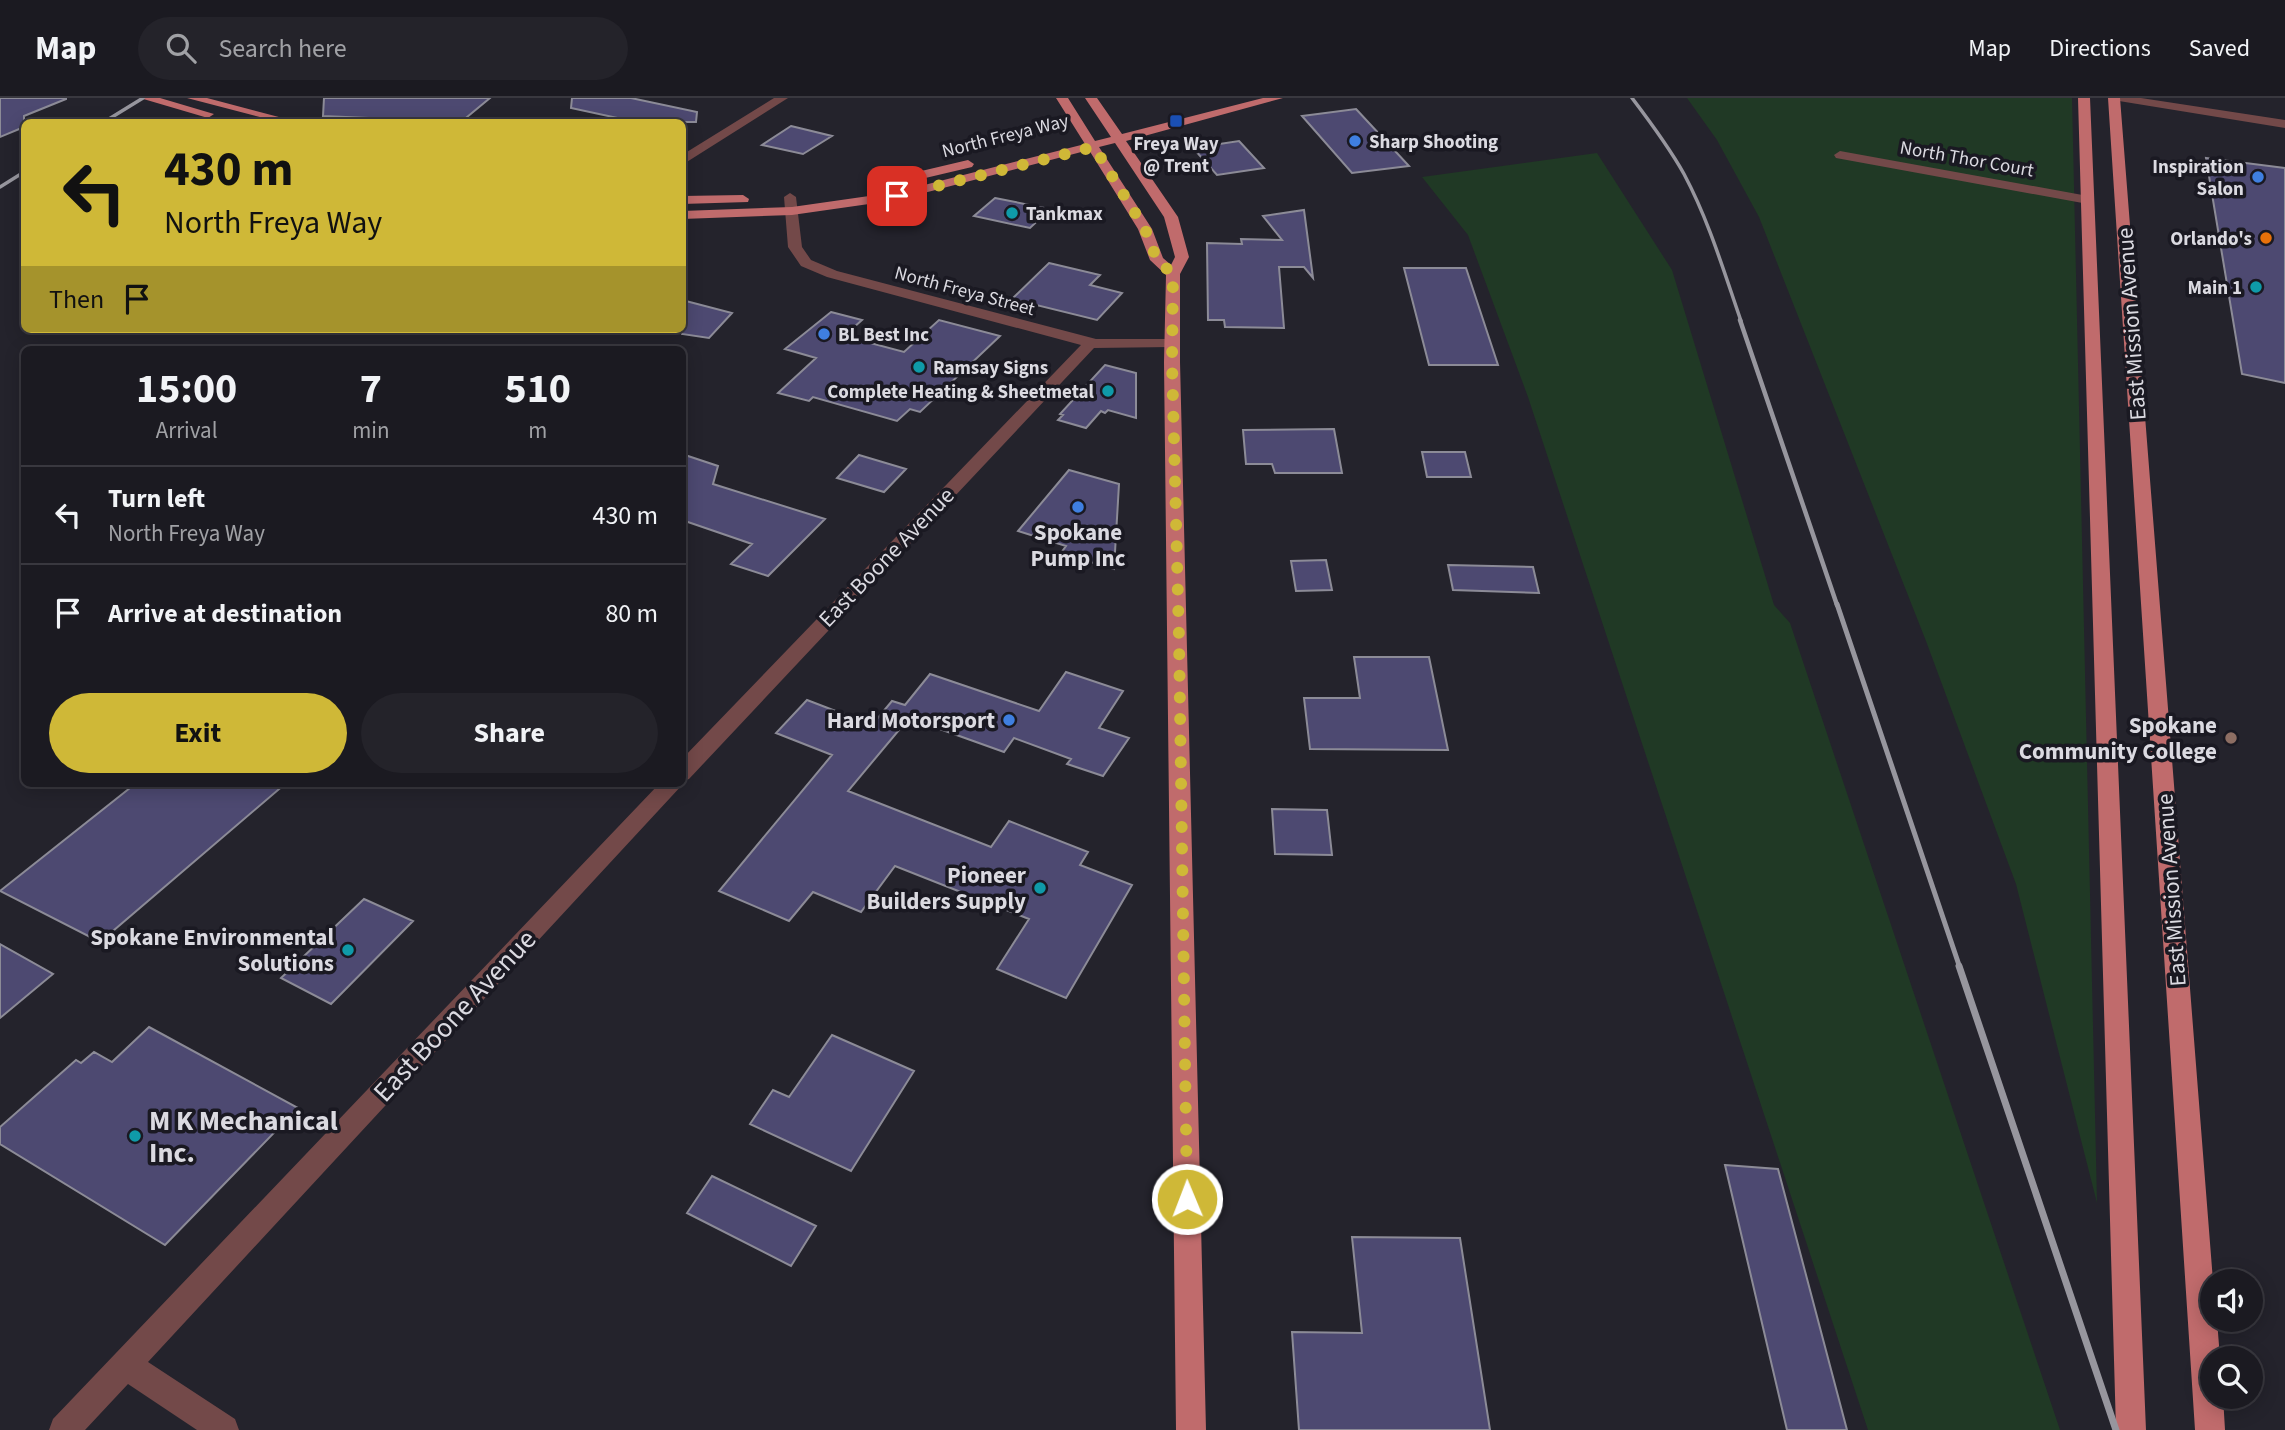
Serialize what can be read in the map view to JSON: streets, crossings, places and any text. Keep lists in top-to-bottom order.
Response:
{
  "streets": {
    "main road": ["North Freya Way", "East Mission Avenue"],
    "street": ["North Thor Court", "North Freya Street", "East Boone Avenue"]
  },
  "crossings": [
    ["North Freya Way", "North Freya Street"],
    ["North Thor Court", "East Mission Avenue"],
    ["North Freya Street", "East Boone Avenue"]
  ],
  "places": {
    "transit": ["Freya Way @ Trent"],
    "other": [
      "Sharp Shooting",
      "Inspiration Salon",
      "Tankmax",
      "Orlando's",
      "Main 1",
      "BL Best Inc",
      "Ramsay Signs",
      "Complete Heating & Sheetmetal",
      "Spokane Pump Inc",
      "Hard Motorsport",
      "Spokane Community College",
      "Pioneer Builders Supply",
      "Spokane Environmental Solutions",
      "M K Mechanical Inc."
    ]
  },
  "page": {
    "header": "Map",
    "search": "Search here",
    "nav": ["Map", "Directions", "Saved"],
    "turn": ["430 m", "North Freya Way"],
    "then": "Then",
    "eta": [
      "15:00",
      "Arrival",
      "7",
      "min",
      "510",
      "m"
    ],
    "list": [
      {
        "name": "Turn left",
        "note": "North Freya Way",
        "value": "430 m"
      },
      {
        "name": "Arrive at destination",
        "value": "80 m"
      }
    ],
    "buttons": ["Exit", "Share"]
  }
}
